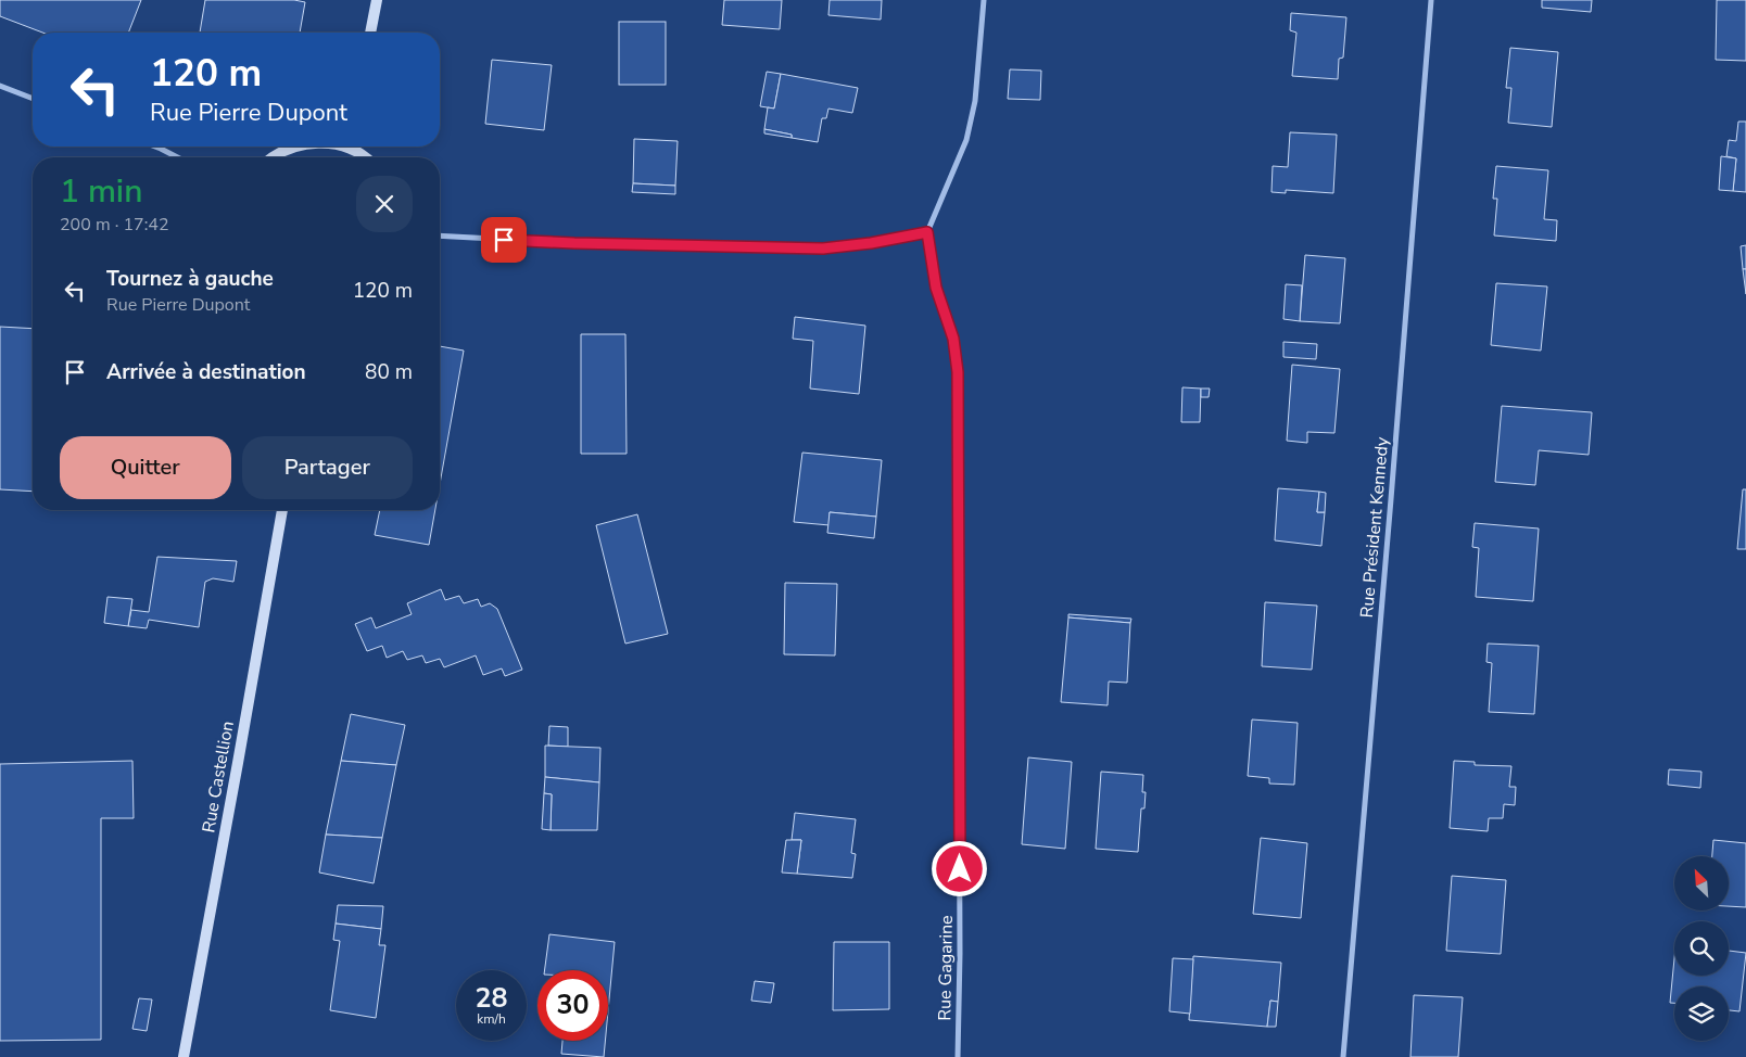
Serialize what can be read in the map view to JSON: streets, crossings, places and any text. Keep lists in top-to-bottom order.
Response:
{
  "streets": {
    "main road": ["Rue Castellion"],
    "street": ["Rue Président Kennedy", "Rue Gagarine"]
  },
  "north": "top left",
  "page": {
    "turn": ["120 m", "Rue Pierre Dupont"],
    "heading": ["1 min", "200 m · 17:42"],
    "list": [
      {
        "name": "Tournez à gauche",
        "note": "Rue Pierre Dupont",
        "value": "120 m"
      },
      {
        "name": "Arrivée à destination",
        "value": "80 m"
      }
    ],
    "buttons": ["Quitter", "Partager"],
    "speed": "28 km/h",
    "limit": "30"
  }
}
